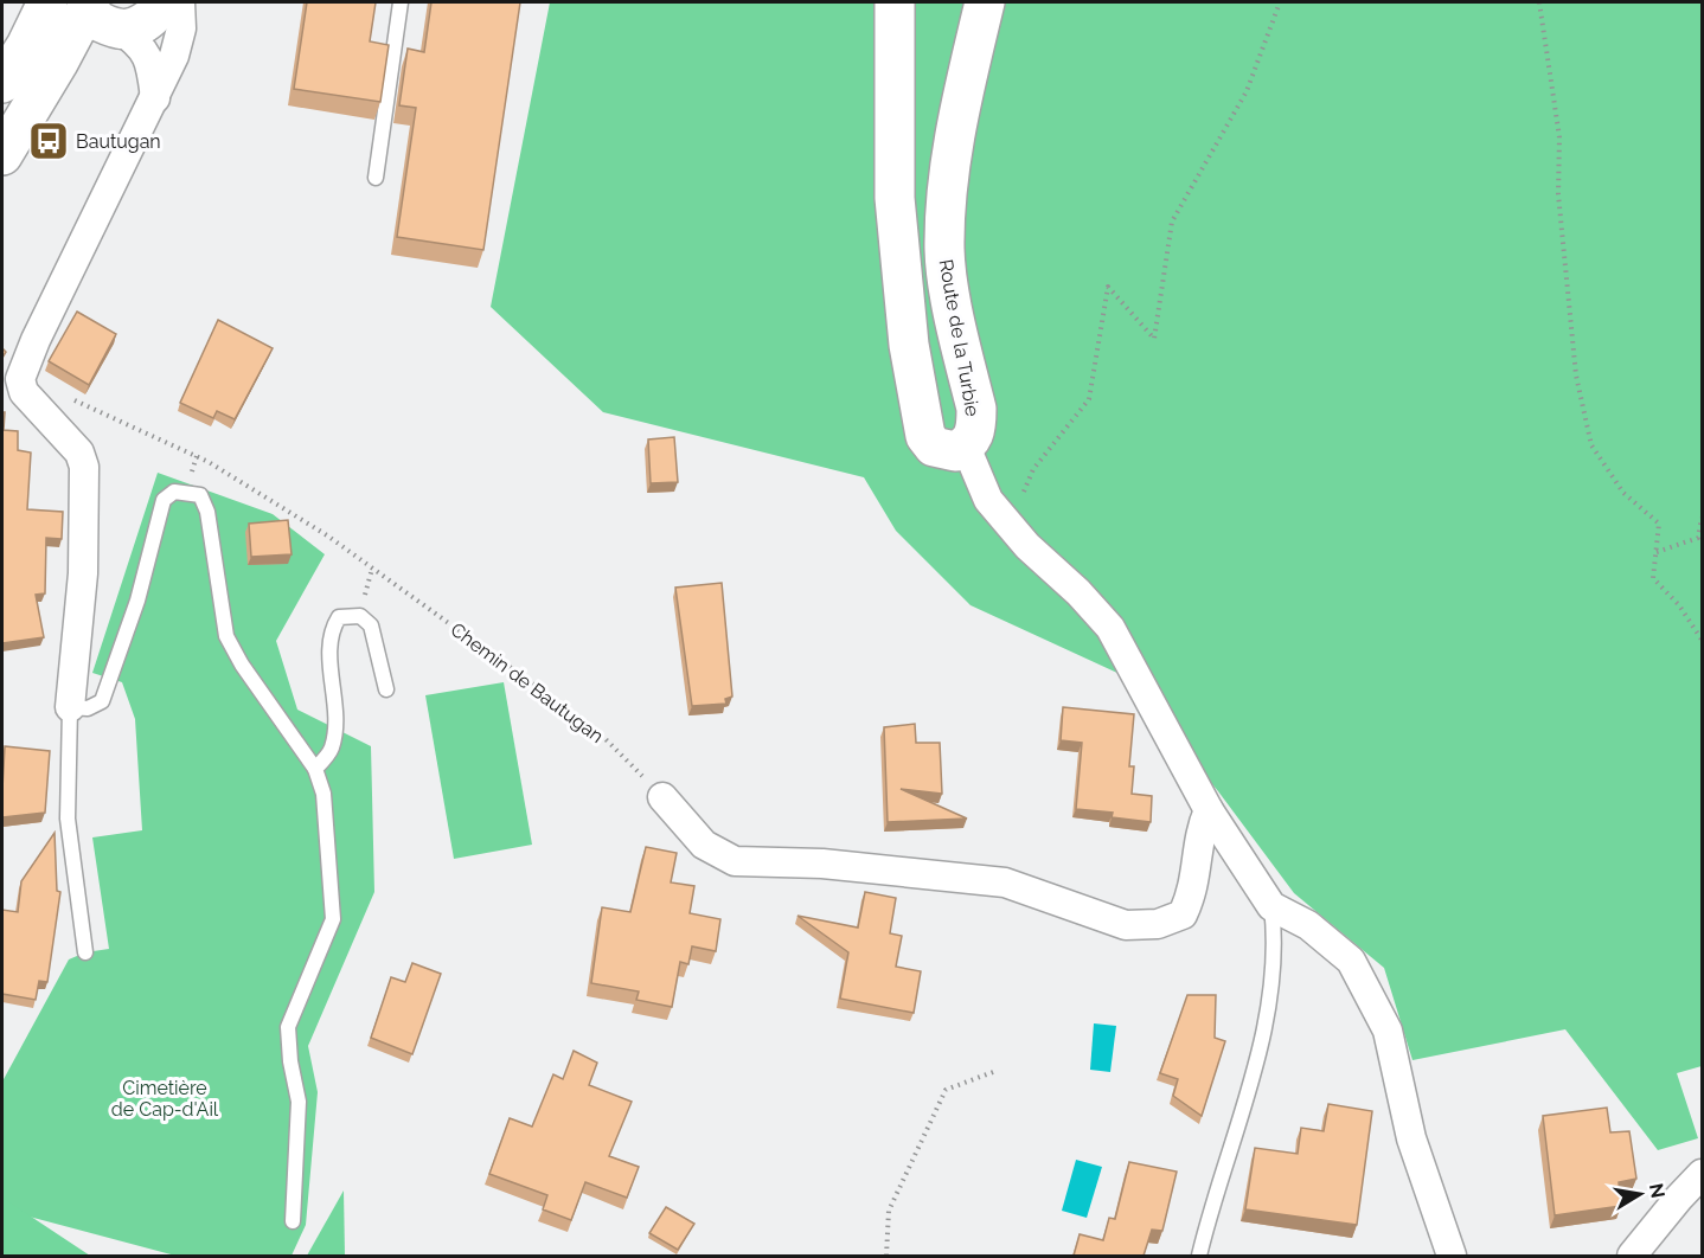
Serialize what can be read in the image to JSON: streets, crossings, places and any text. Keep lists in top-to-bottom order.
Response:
{
  "streets": {
    "street": ["Route de la Turbie"],
    "path": ["Chemin de Bautugan"]
  },
  "parks": ["Cimetière de Cap-d'Ail"],
  "places": {
    "bus stop": ["Bautugan"]
  },
  "north": "right"
}
